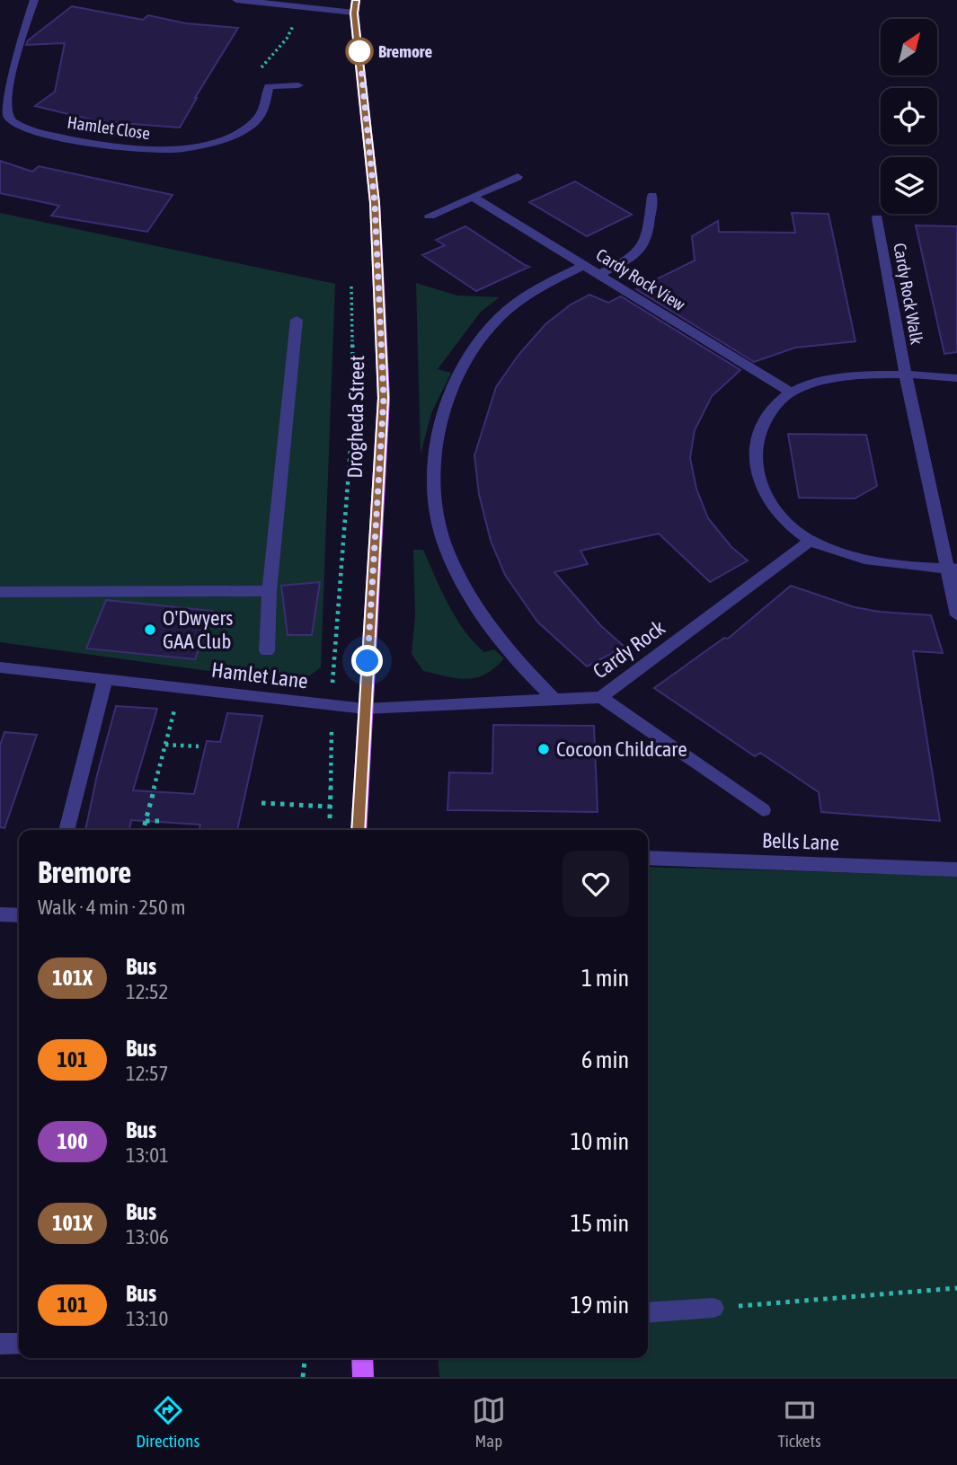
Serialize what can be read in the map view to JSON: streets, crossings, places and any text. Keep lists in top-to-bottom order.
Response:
{
  "streets": {
    "main road": ["Drogheda Street"],
    "street": [
      "Hamlet Close",
      "Cardy Rock View",
      "Cardy Rock Walk",
      "Cardy Rock",
      "Hamlet Lane",
      "Bells Lane"
    ]
  },
  "crossings": [
    ["Drogheda Street", "Cardy Rock"],
    ["Drogheda Street", "Hamlet Lane"],
    ["Cardy Rock", "Hamlet Lane"]
  ],
  "places": ["Bremore", "O'Dwyers GAA Club", "Cocoon Childcare"],
  "lines": ["bus line 101X"],
  "north": "top right",
  "page": {
    "heading": ["Bremore", "Walk · 4 min · 250 m"],
    "list": [
      {
        "mark": "101X",
        "name": "Bus",
        "note": "12:52",
        "value": "1 min"
      },
      {
        "mark": "101",
        "name": "Bus",
        "note": "12:57",
        "value": "6 min"
      },
      {
        "mark": "100",
        "name": "Bus",
        "note": "13:01",
        "value": "10 min"
      },
      {
        "mark": "101X",
        "name": "Bus",
        "note": "13:06",
        "value": "15 min"
      },
      {
        "mark": "101",
        "name": "Bus",
        "note": "13:10",
        "value": "19 min"
      }
    ],
    "tabs": ["Directions", "Map", "Tickets"]
  }
}
